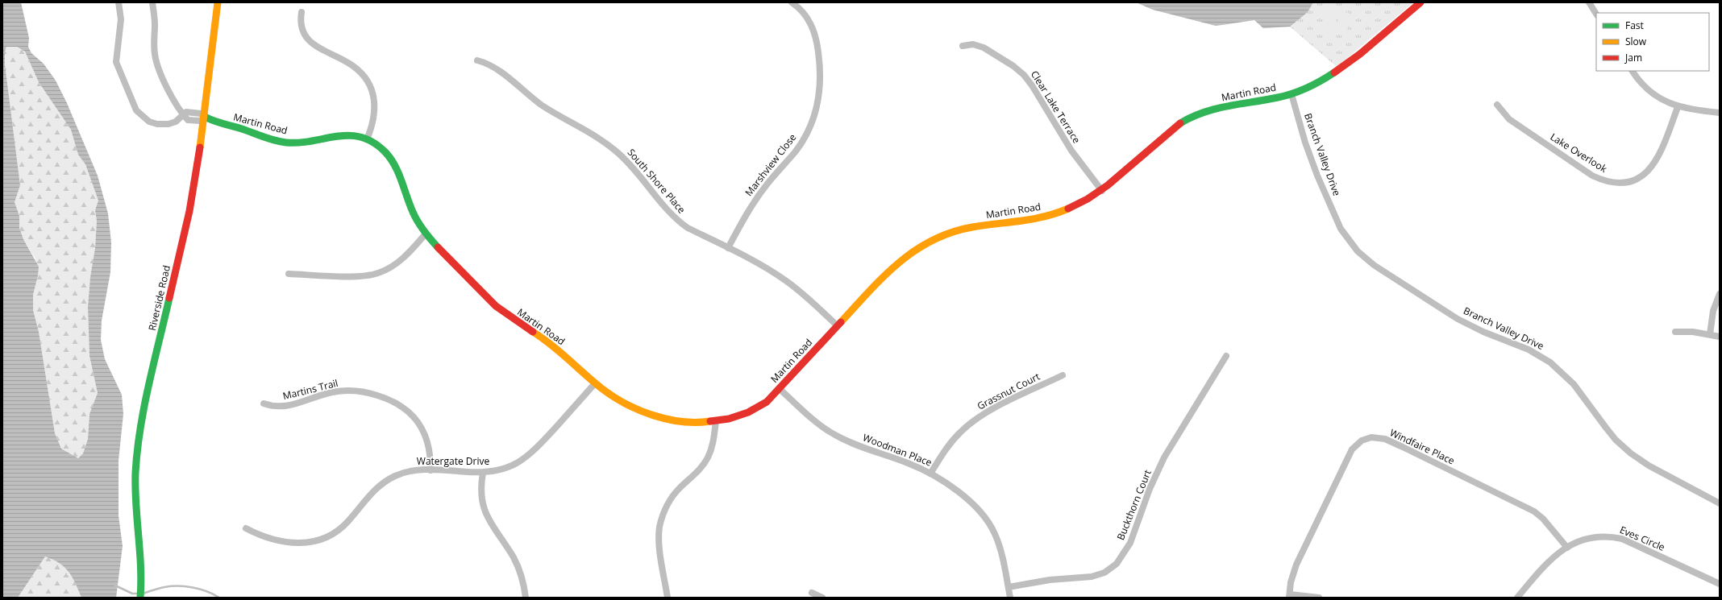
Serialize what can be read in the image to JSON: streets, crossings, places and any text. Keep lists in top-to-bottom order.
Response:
{
  "streets": {
    "street": [
      "Martin Road",
      "Clear Lake Terrace",
      "Lake Overlook",
      "Branch Valley Drive",
      "Marshview Close",
      "South Shore Place",
      "Riverside Road",
      "Martins Trail",
      "Grassnut Court",
      "Windfaire Place",
      "Woodman Place",
      "Watergate Drive",
      "Buckthorn Court",
      "Eves Circle"
    ]
  },
  "crossings": [
    ["Martin Road", "Clear Lake Terrace"],
    ["Martin Road", "Branch Valley Drive"],
    ["Martin Road", "South Shore Place"],
    ["Martin Road", "Riverside Road"],
    ["Martin Road", "Woodman Place"],
    ["Martin Road", "Watergate Drive"],
    ["Marshview Close", "South Shore Place"],
    ["Martins Trail", "Watergate Drive"],
    ["Grassnut Court", "Woodman Place"],
    ["Windfaire Place", "Eves Circle"],
    ["Woodman Place", "Buckthorn Court"]
  ],
  "legend": ["Fast", "Slow", "Jam"]
}
